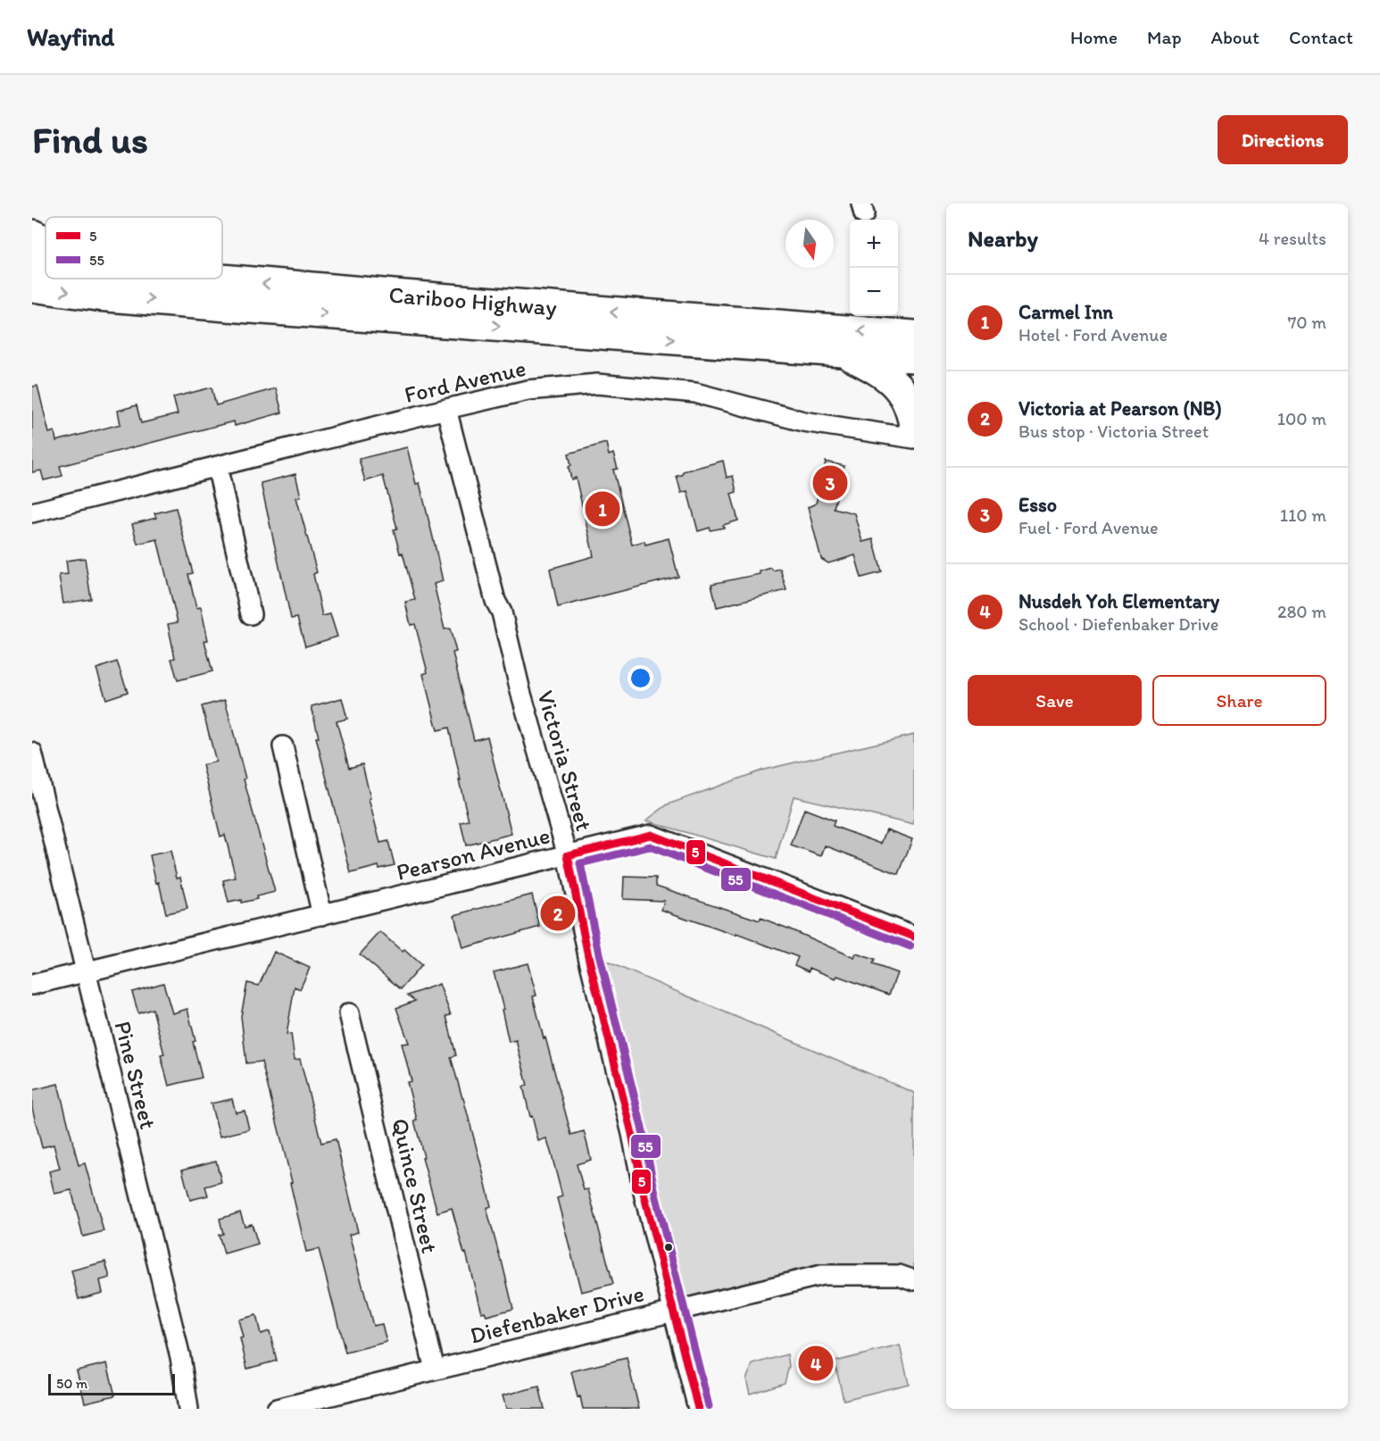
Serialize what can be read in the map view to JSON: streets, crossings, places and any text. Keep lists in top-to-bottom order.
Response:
{
  "streets": {
    "highway": ["Cariboo Highway"],
    "street": [
      "Ford Avenue",
      "Victoria Street",
      "Pearson Avenue",
      "Pine Street",
      "Quince Street",
      "Diefenbaker Drive"
    ]
  },
  "crossings": [
    ["Ford Avenue", "Victoria Street"],
    ["Victoria Street", "Pearson Avenue"],
    ["Victoria Street", "Diefenbaker Drive"],
    ["Pearson Avenue", "Pine Street"],
    ["Quince Street", "Diefenbaker Drive"]
  ],
  "lines": ["transit line 5", "transit line 55"],
  "legend": ["5", "55"],
  "scale_bar": "50 m",
  "north": "bottom",
  "page": {
    "header": "Wayfind",
    "nav": [
      "Home",
      "Map",
      "About",
      "Contact"
    ],
    "buttons": [
      "Directions",
      ["Save", "Share"]
    ],
    "title": "Find us",
    "heading": ["Nearby", "4 results"],
    "map_buttons": ["+", "−"],
    "list": [
      {
        "mark": "1",
        "name": "Carmel Inn",
        "note": "Hotel · Ford Avenue",
        "value": "70 m"
      },
      {
        "mark": "2",
        "name": "Victoria at Pearson (NB)",
        "note": "Bus stop · Victoria Street",
        "value": "100 m"
      },
      {
        "mark": "3",
        "name": "Esso",
        "note": "Fuel · Ford Avenue",
        "value": "110 m"
      },
      {
        "mark": "4",
        "name": "Nusdeh Yoh Elementary",
        "note": "School · Diefenbaker Drive",
        "value": "280 m"
      }
    ],
    "pins": [
      "3",
      "1",
      "2",
      "4"
    ],
    "scale": "50 m"
  }
}
